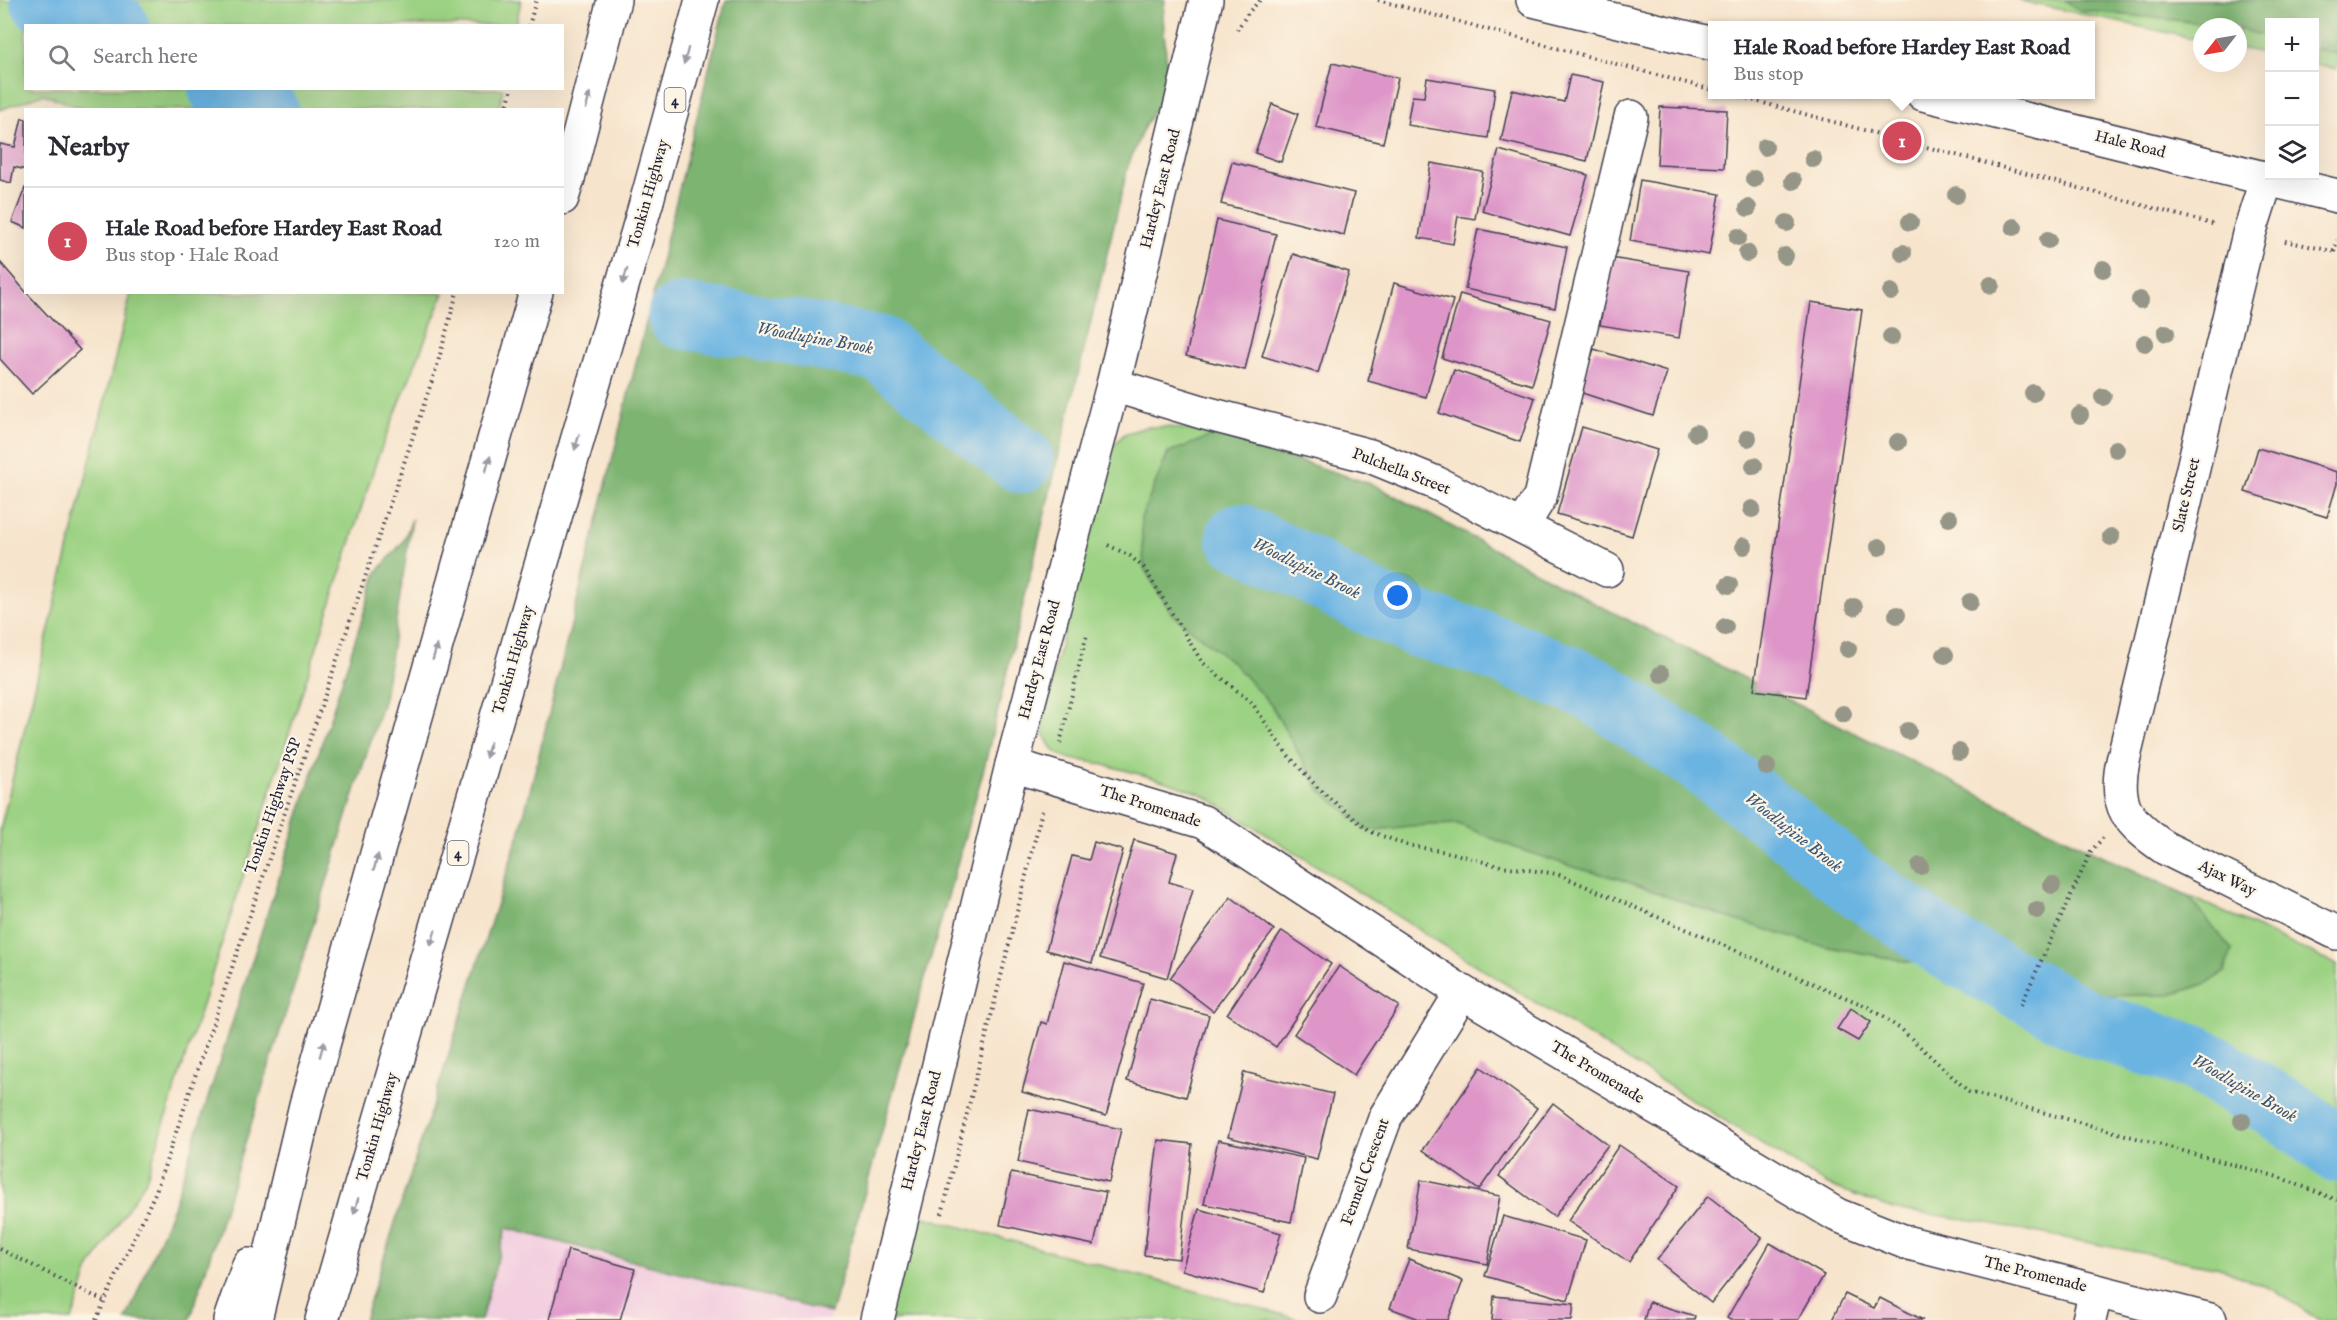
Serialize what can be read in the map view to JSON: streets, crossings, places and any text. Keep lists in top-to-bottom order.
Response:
{
  "streets": {
    "main road": [
      "4",
      "Hale Road",
      "Hardey East Road",
      "Tonkin Highway",
      "Pulchella Street",
      "Slate Street",
      "The Promenade",
      "Ajax Way",
      "Fennell Crescent"
    ],
    "path": ["Tonkin Highway PSP"]
  },
  "crossings": [
    ["Hardey East Road", "Pulchella Street"],
    ["Hardey East Road", "The Promenade"],
    ["Slate Street", "Ajax Way"],
    ["The Promenade", "Fennell Crescent"]
  ],
  "water": ["Woodlupine Brook"],
  "north": "bottom left",
  "page": {
    "map_buttons": ["+", "−"],
    "popup": ["Hale Road before Hardey East Road", "Bus stop"],
    "search": "Search here",
    "heading": "Nearby",
    "pins": "1",
    "list": [
      {
        "mark": "1",
        "name": "Hale Road before Hardey East Road",
        "note": "Bus stop · Hale Road",
        "value": "120 m"
      }
    ]
  }
}
